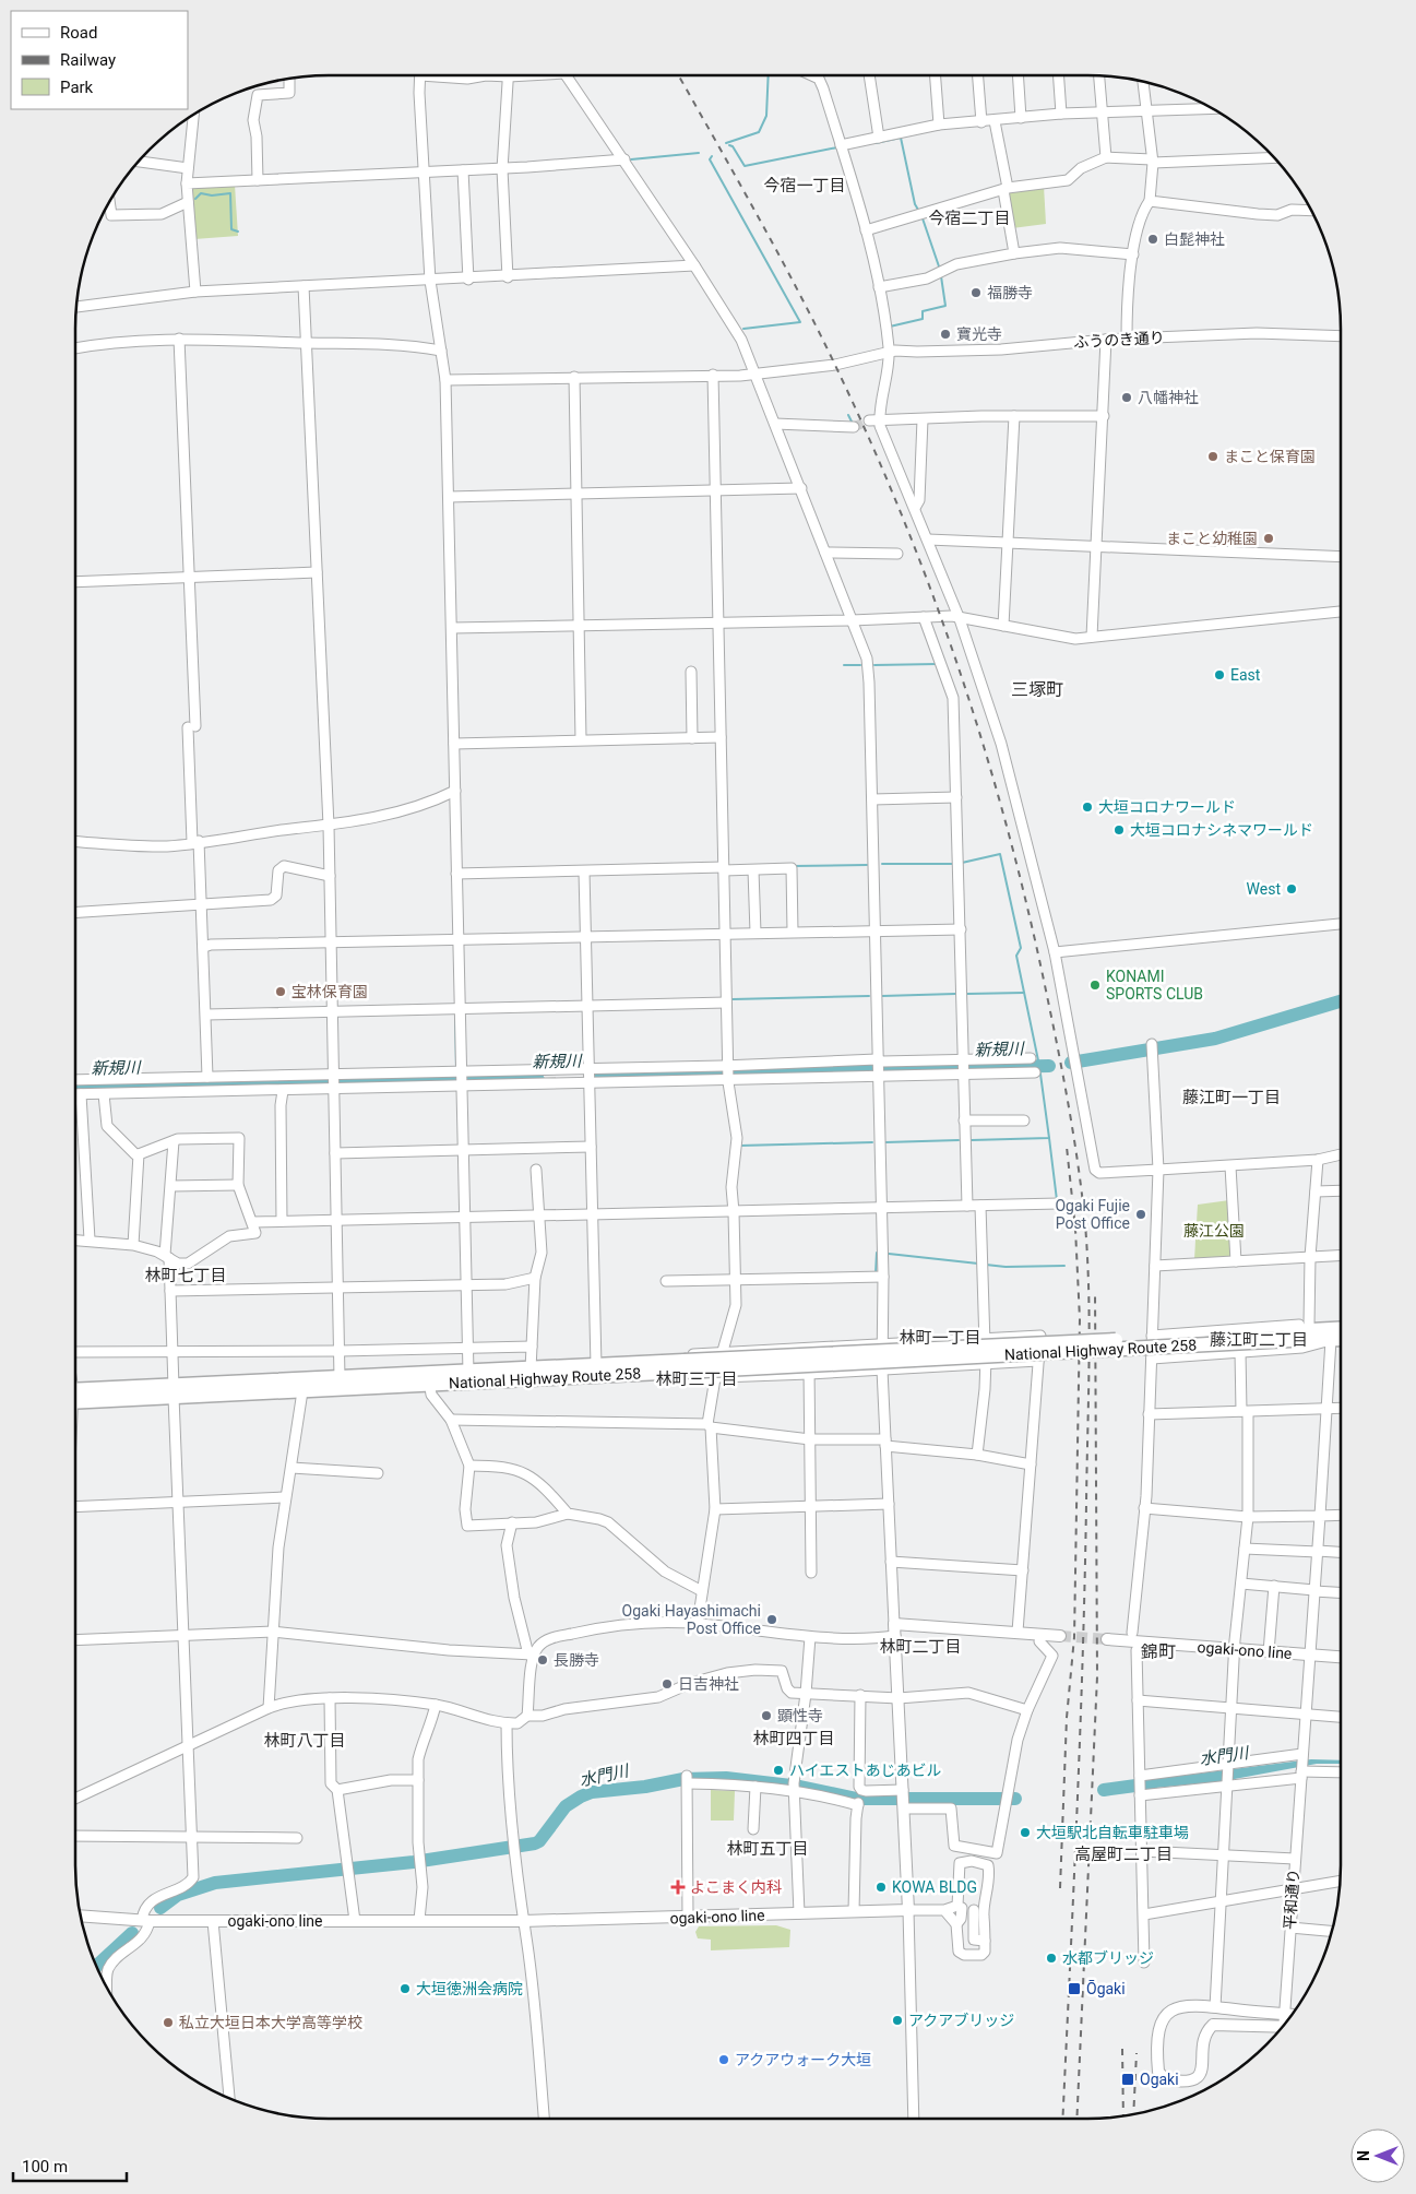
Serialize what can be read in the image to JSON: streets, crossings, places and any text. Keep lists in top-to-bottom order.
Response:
{
  "streets": {
    "highway": ["National Highway Route 258"],
    "main road": ["ogaki-ono line"],
    "street": ["ふうのき通り", "平和通り"]
  },
  "districts": [
    "今宿一丁目",
    "今宿二丁目",
    "三塚町",
    "藤江町一丁目",
    "林町七丁目",
    "林町一丁目",
    "藤江町二丁目",
    "林町三丁目",
    "林町二丁目",
    "錦町",
    "林町四丁目",
    "林町八丁目",
    "林町五丁目",
    "高屋町二丁目"
  ],
  "water": ["新規川", "水門川"],
  "parks": ["藤江公園"],
  "places": {
    "other": [
      "白髭神社",
      "福勝寺",
      "寶光寺",
      "八幡神社",
      "まこと保育園",
      "まこと幼稚園",
      "East",
      "大垣コロナワールド",
      "大垣コロナシネマワールド",
      "West",
      "KONAMI SPORTS CLUB",
      "宝林保育園",
      "Ogaki Fujie Post Office",
      "Ogaki Hayashimachi Post Office",
      "長勝寺",
      "日吉神社",
      "顕性寺",
      "ハイエストあじあビル",
      "大垣駅北自転車駐車場",
      "KOWA BLDG",
      "水都ブリッジ",
      "大垣徳洲会病院",
      "アクアブリッジ",
      "私立大垣日本大学高等学校",
      "アクアウォーク大垣"
    ],
    "health": ["よこまく内科"],
    "transit": ["Ōgaki", "Ogaki"]
  },
  "legend": ["Road", "Railway", "Park"],
  "scale_bar": "100 m",
  "north": "left"
}
